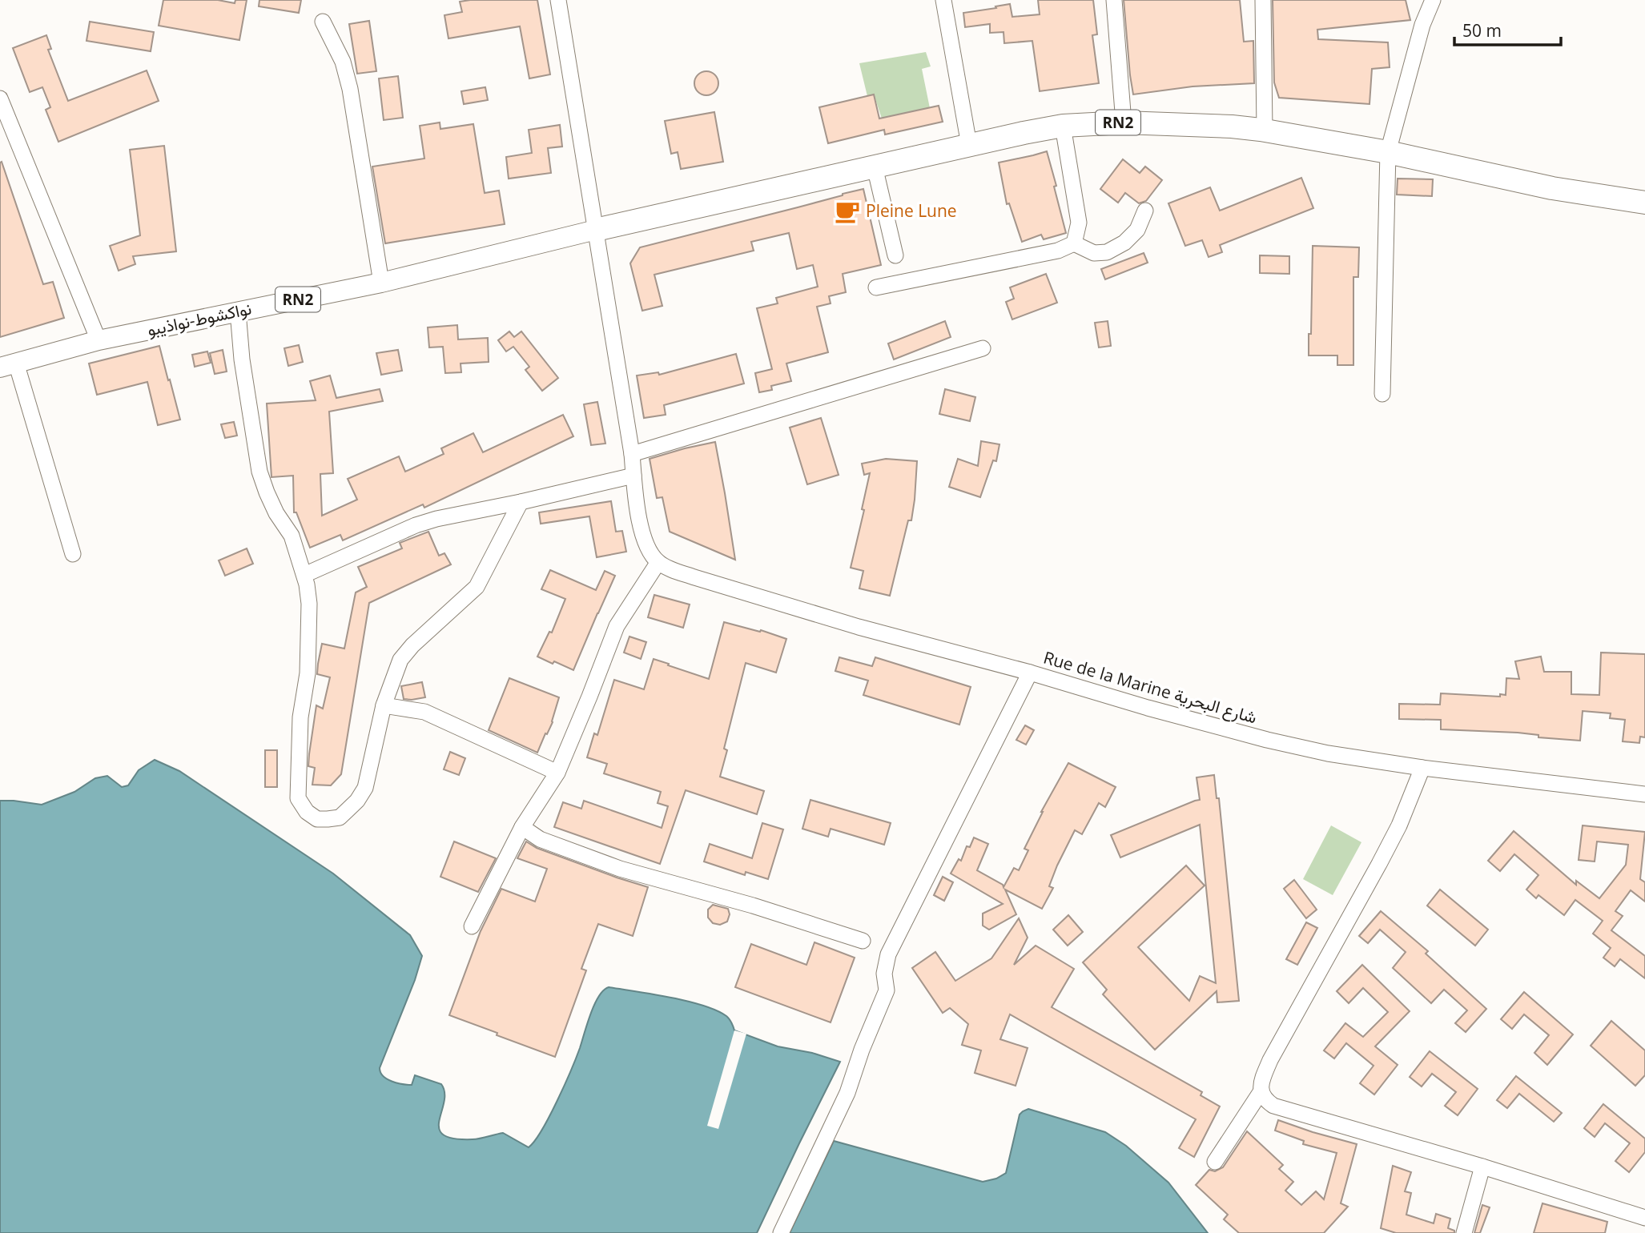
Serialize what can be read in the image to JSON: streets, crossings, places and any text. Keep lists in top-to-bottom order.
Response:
{
  "streets": {
    "highway": ["RN2"],
    "main road": ["نواكشوط-نواذيبو"],
    "street": ["Rue de la Marine شارع البحرية"]
  },
  "crossings": [
    ["RN2", "نواكشوط-نواذيبو"]
  ],
  "places": {
    "cafe": ["Pleine Lune"]
  },
  "scale_bar": "50 m"
}
